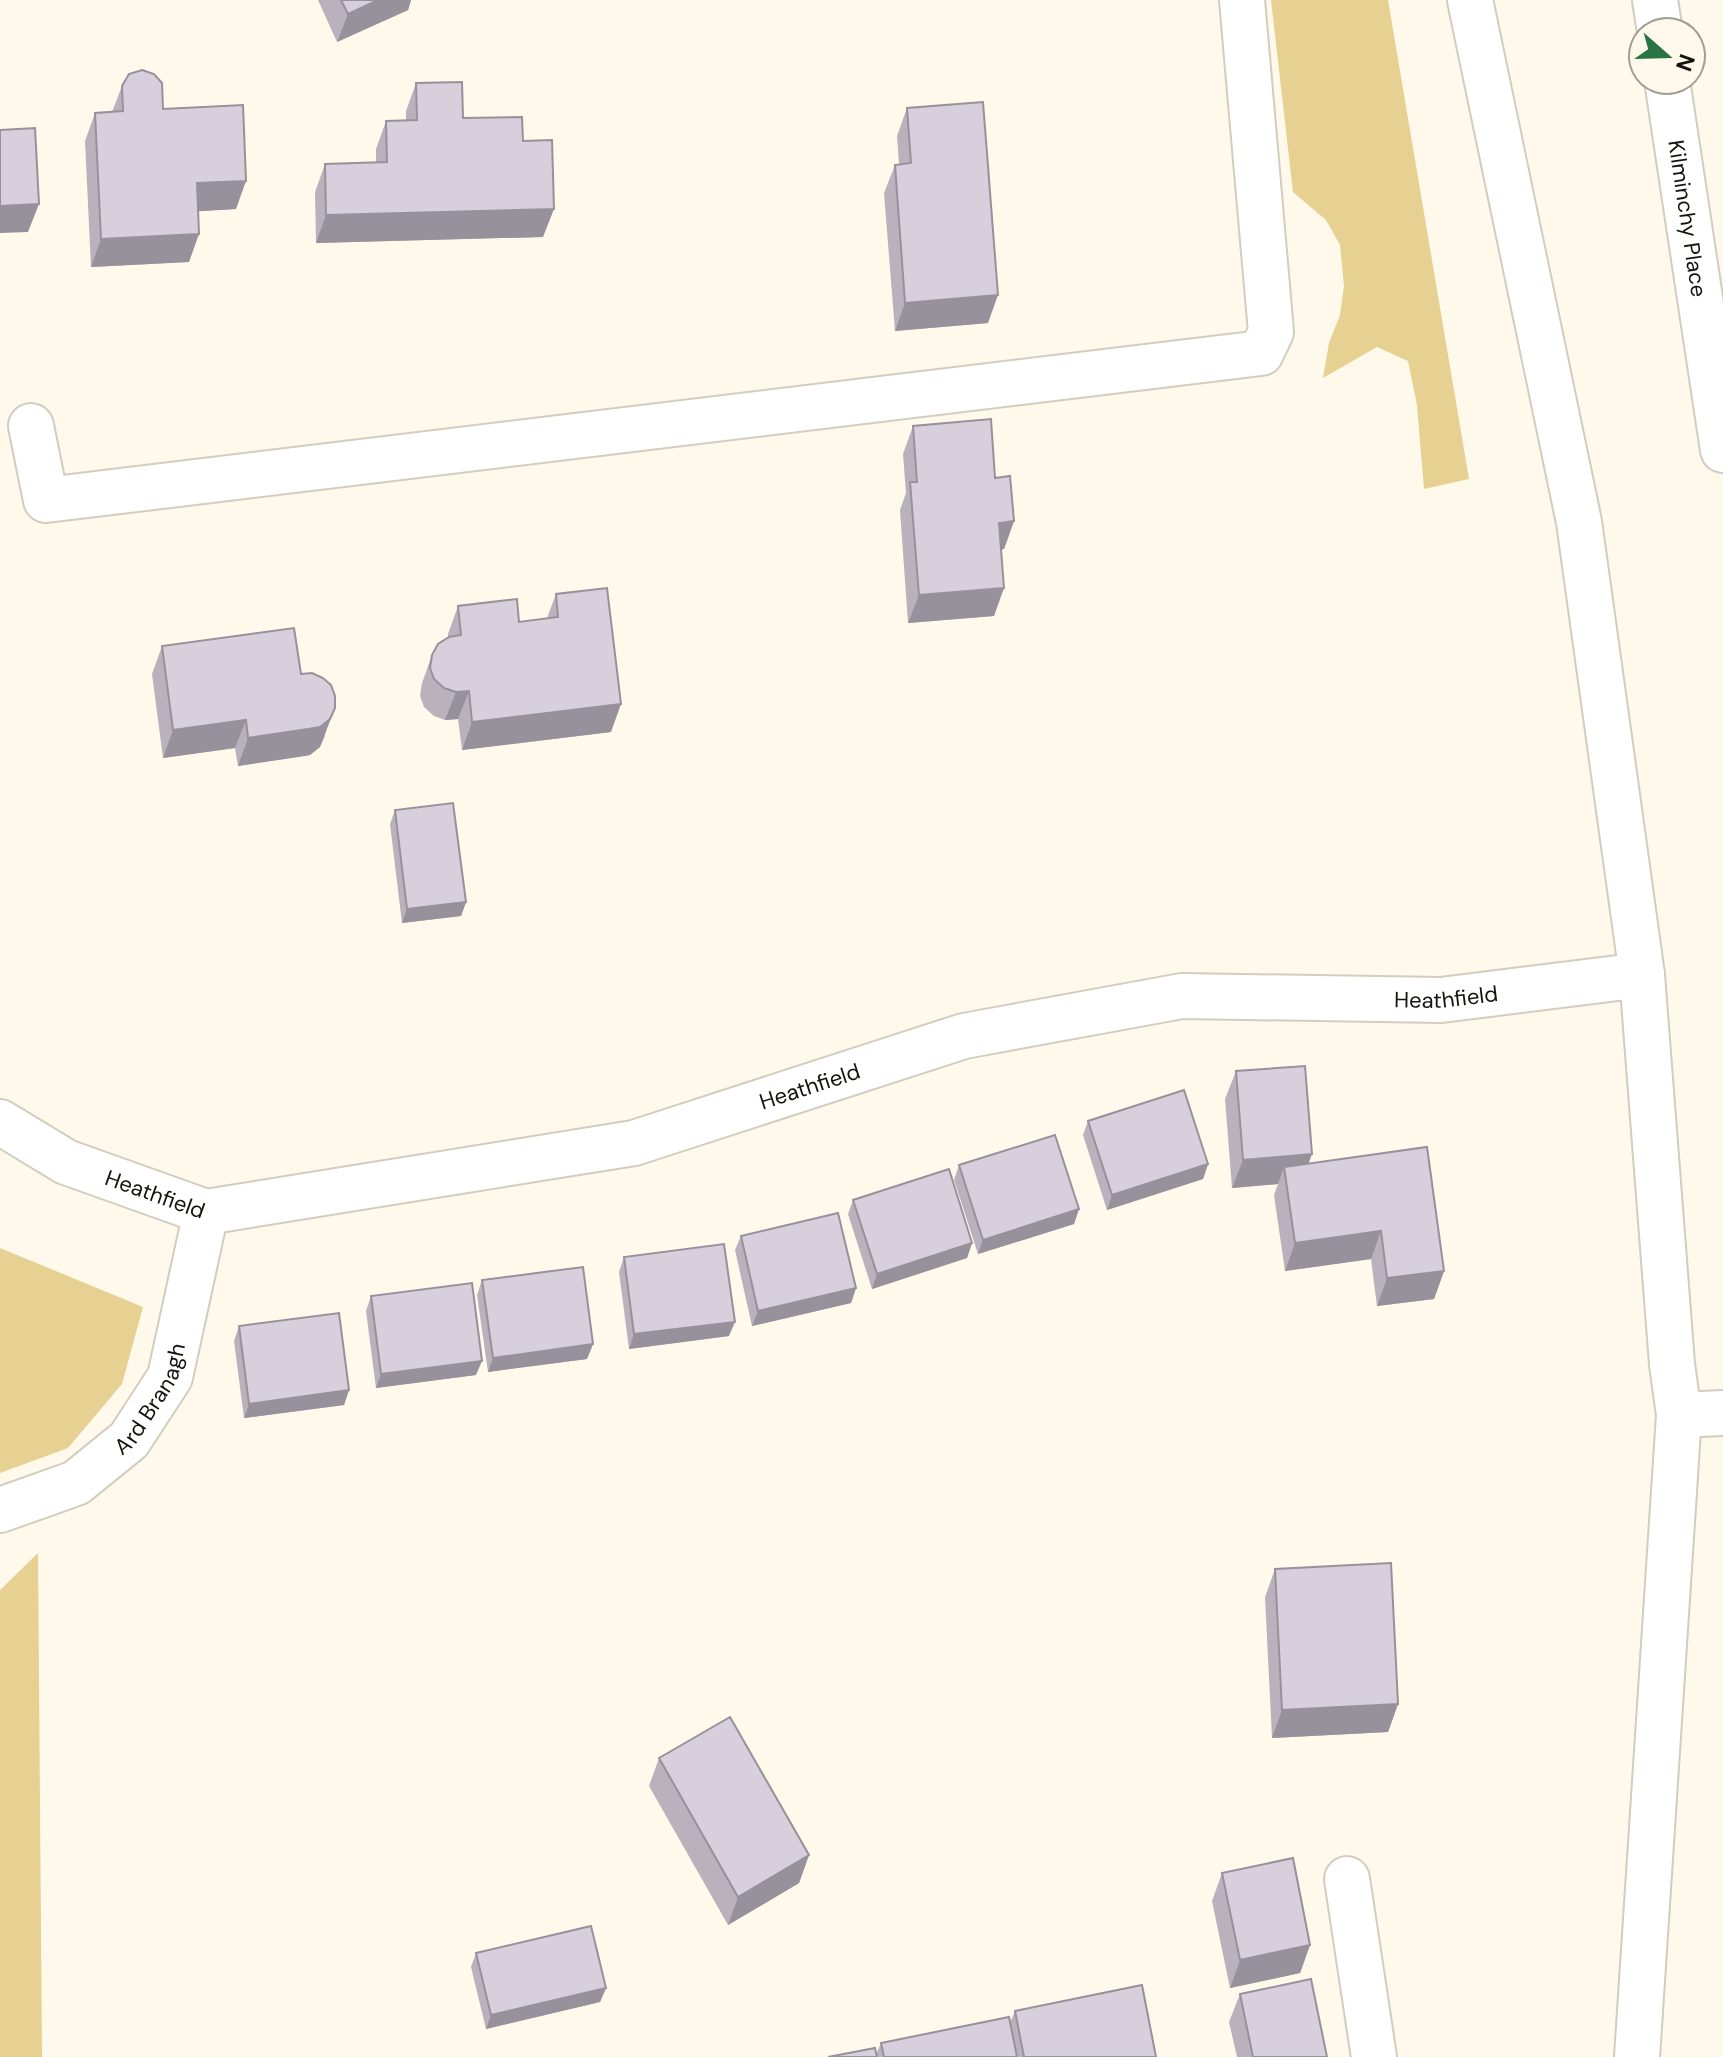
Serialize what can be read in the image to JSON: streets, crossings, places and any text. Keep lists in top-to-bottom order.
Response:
{
  "streets": {
    "street": ["Kilminchy Place", "Heathfield", "Ard Branagh"]
  },
  "crossings": [
    ["Heathfield", "Ard Branagh"]
  ],
  "north": "right"
}
